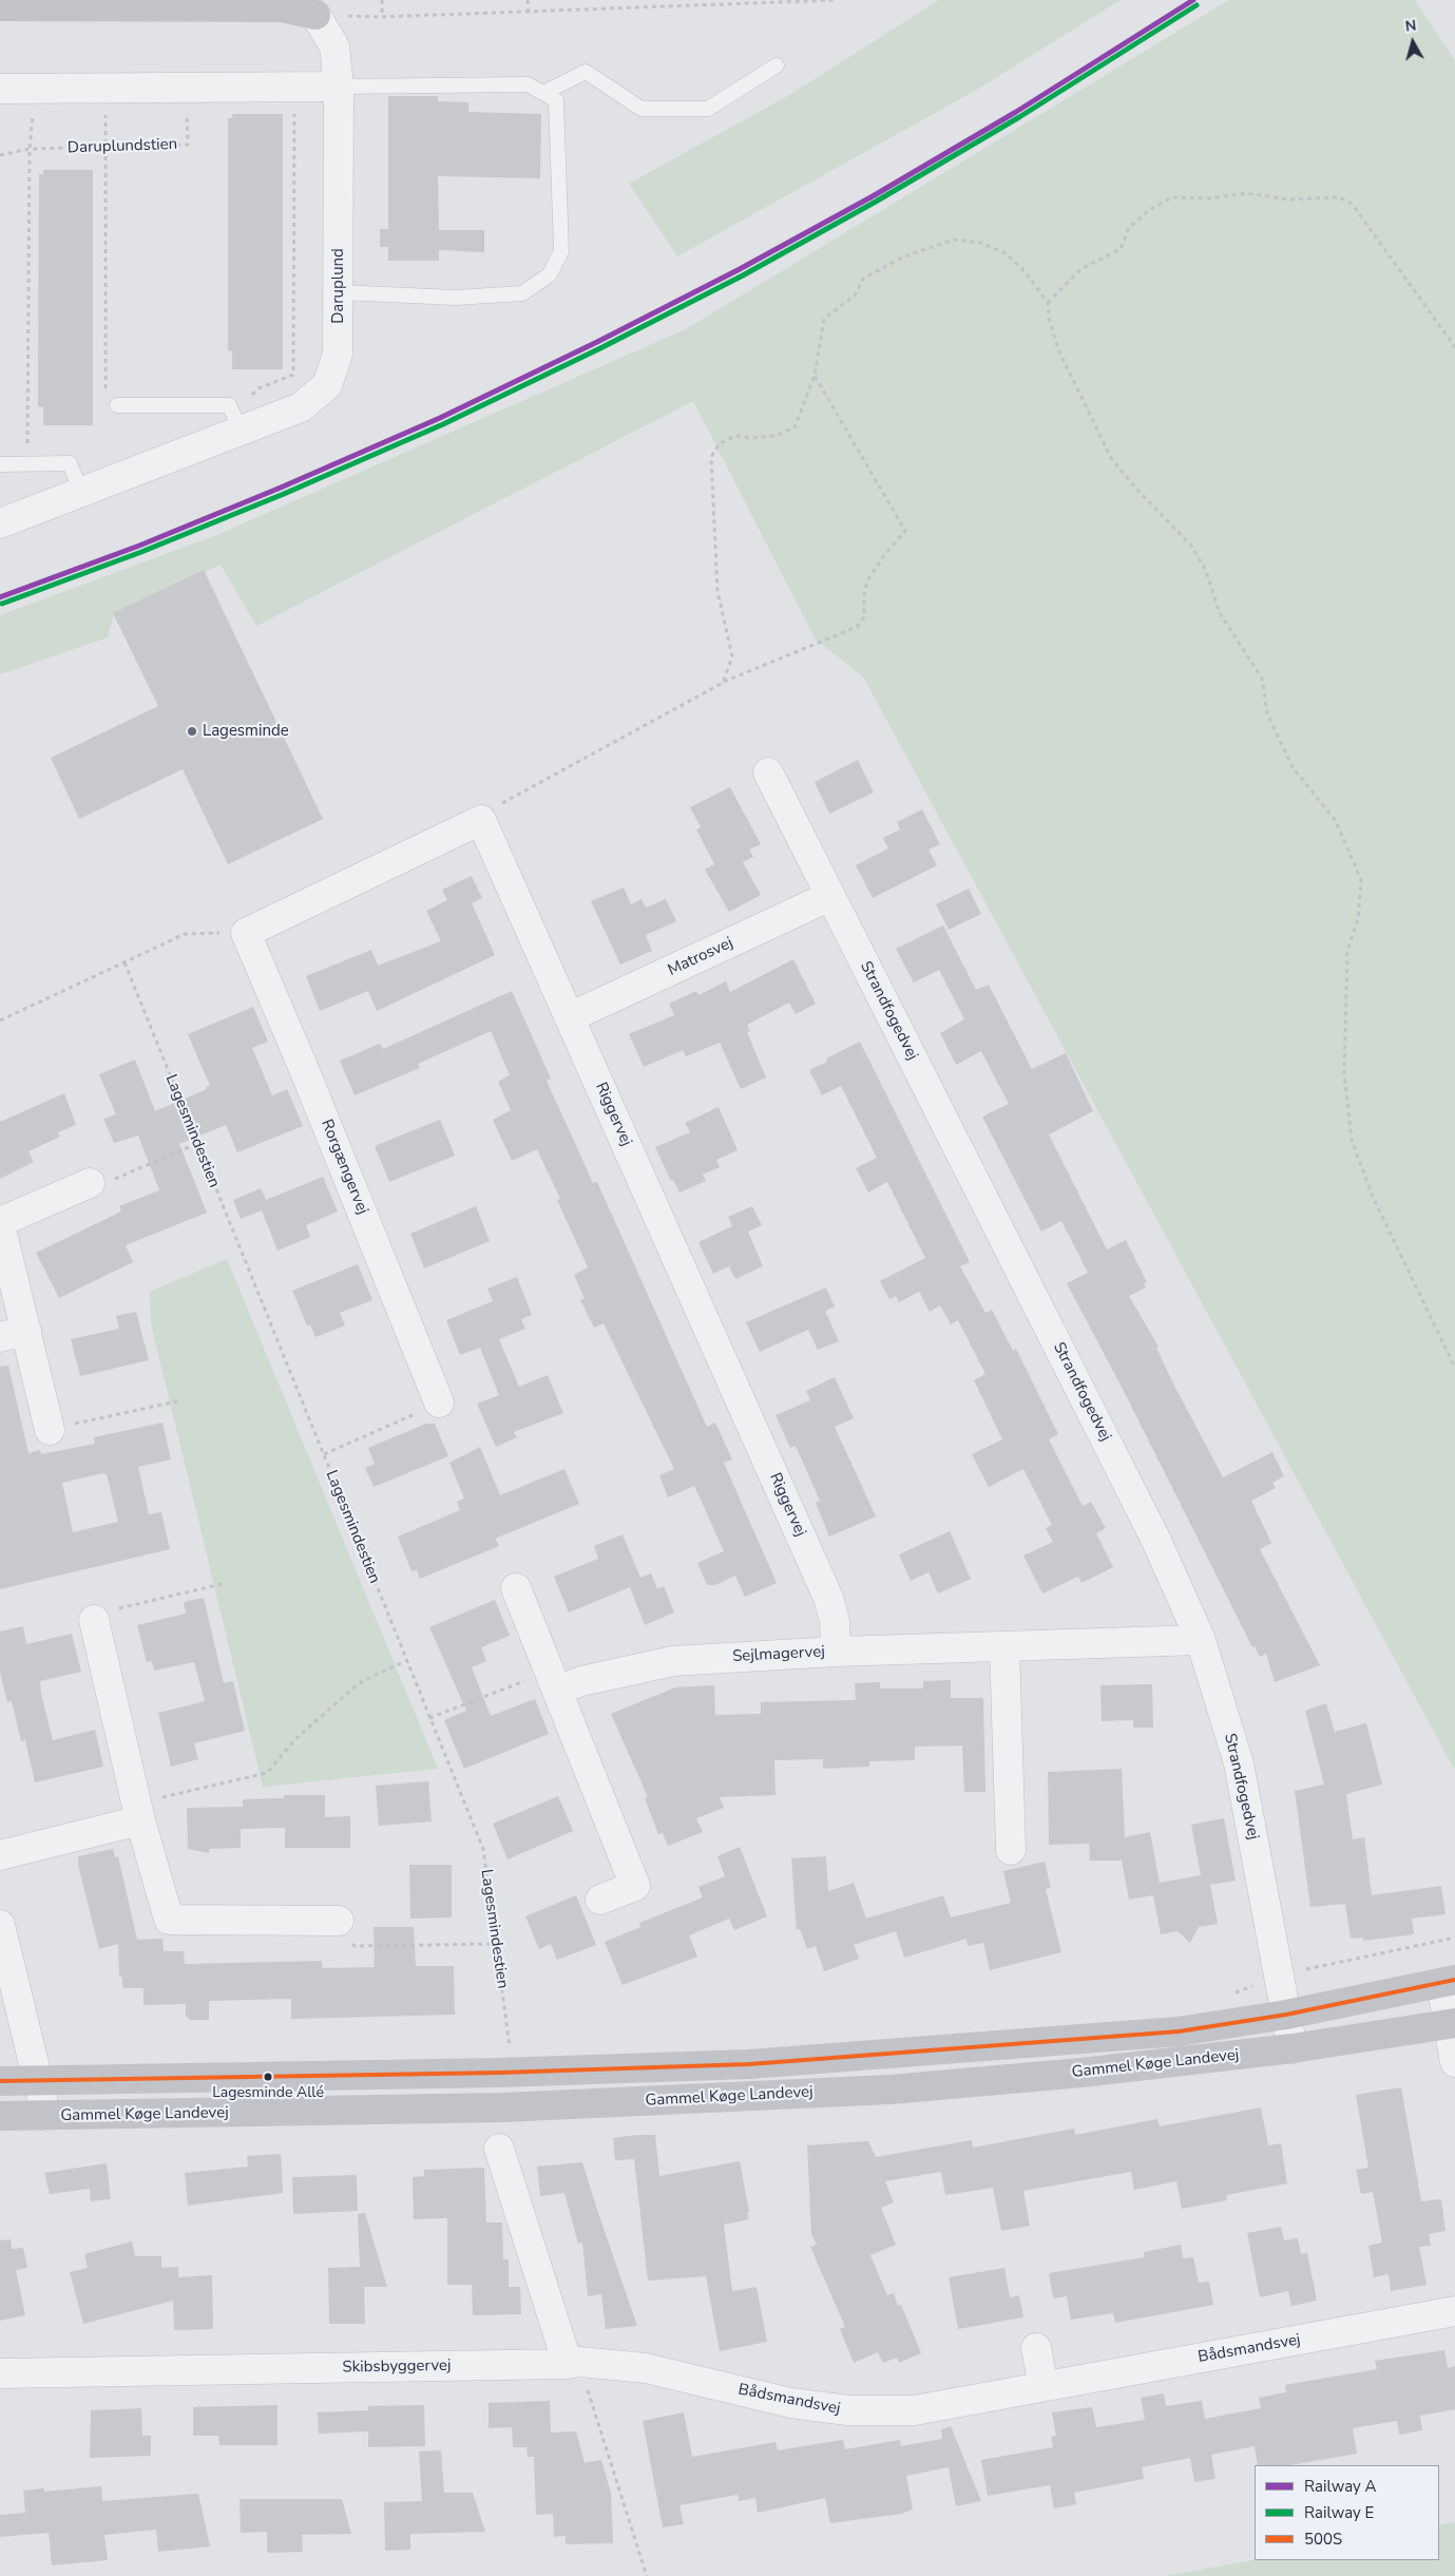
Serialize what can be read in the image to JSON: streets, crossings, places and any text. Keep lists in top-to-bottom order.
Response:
{
  "streets": {
    "main road": ["Gammel Køge Landevej"],
    "street": [
      "Daruplund",
      "Matrosvej",
      "Strandfogedvej",
      "Riggervej",
      "Rorgængervej",
      "Sejlmagervej",
      "Bådsmandsvej",
      "Skibsbyggervej"
    ],
    "path": ["Daruplundstien", "Lagesmindestien"]
  },
  "crossings": [
    ["Matrosvej", "Strandfogedvej"],
    ["Matrosvej", "Riggervej"],
    ["Strandfogedvej", "Sejlmagervej"],
    ["Strandfogedvej", "Gammel Køge Landevej"],
    ["Riggervej", "Sejlmagervej"],
    ["Lagesmindestien", "Gammel Køge Landevej"],
    ["Bådsmandsvej", "Skibsbyggervej"]
  ],
  "places": ["Lagesminde", "Lagesminde Allé"],
  "lines": ["rail line A", "rail line E", "transit line 500S"],
  "legend": ["Railway A", "Railway E", "500S"],
  "north": "top"
}
